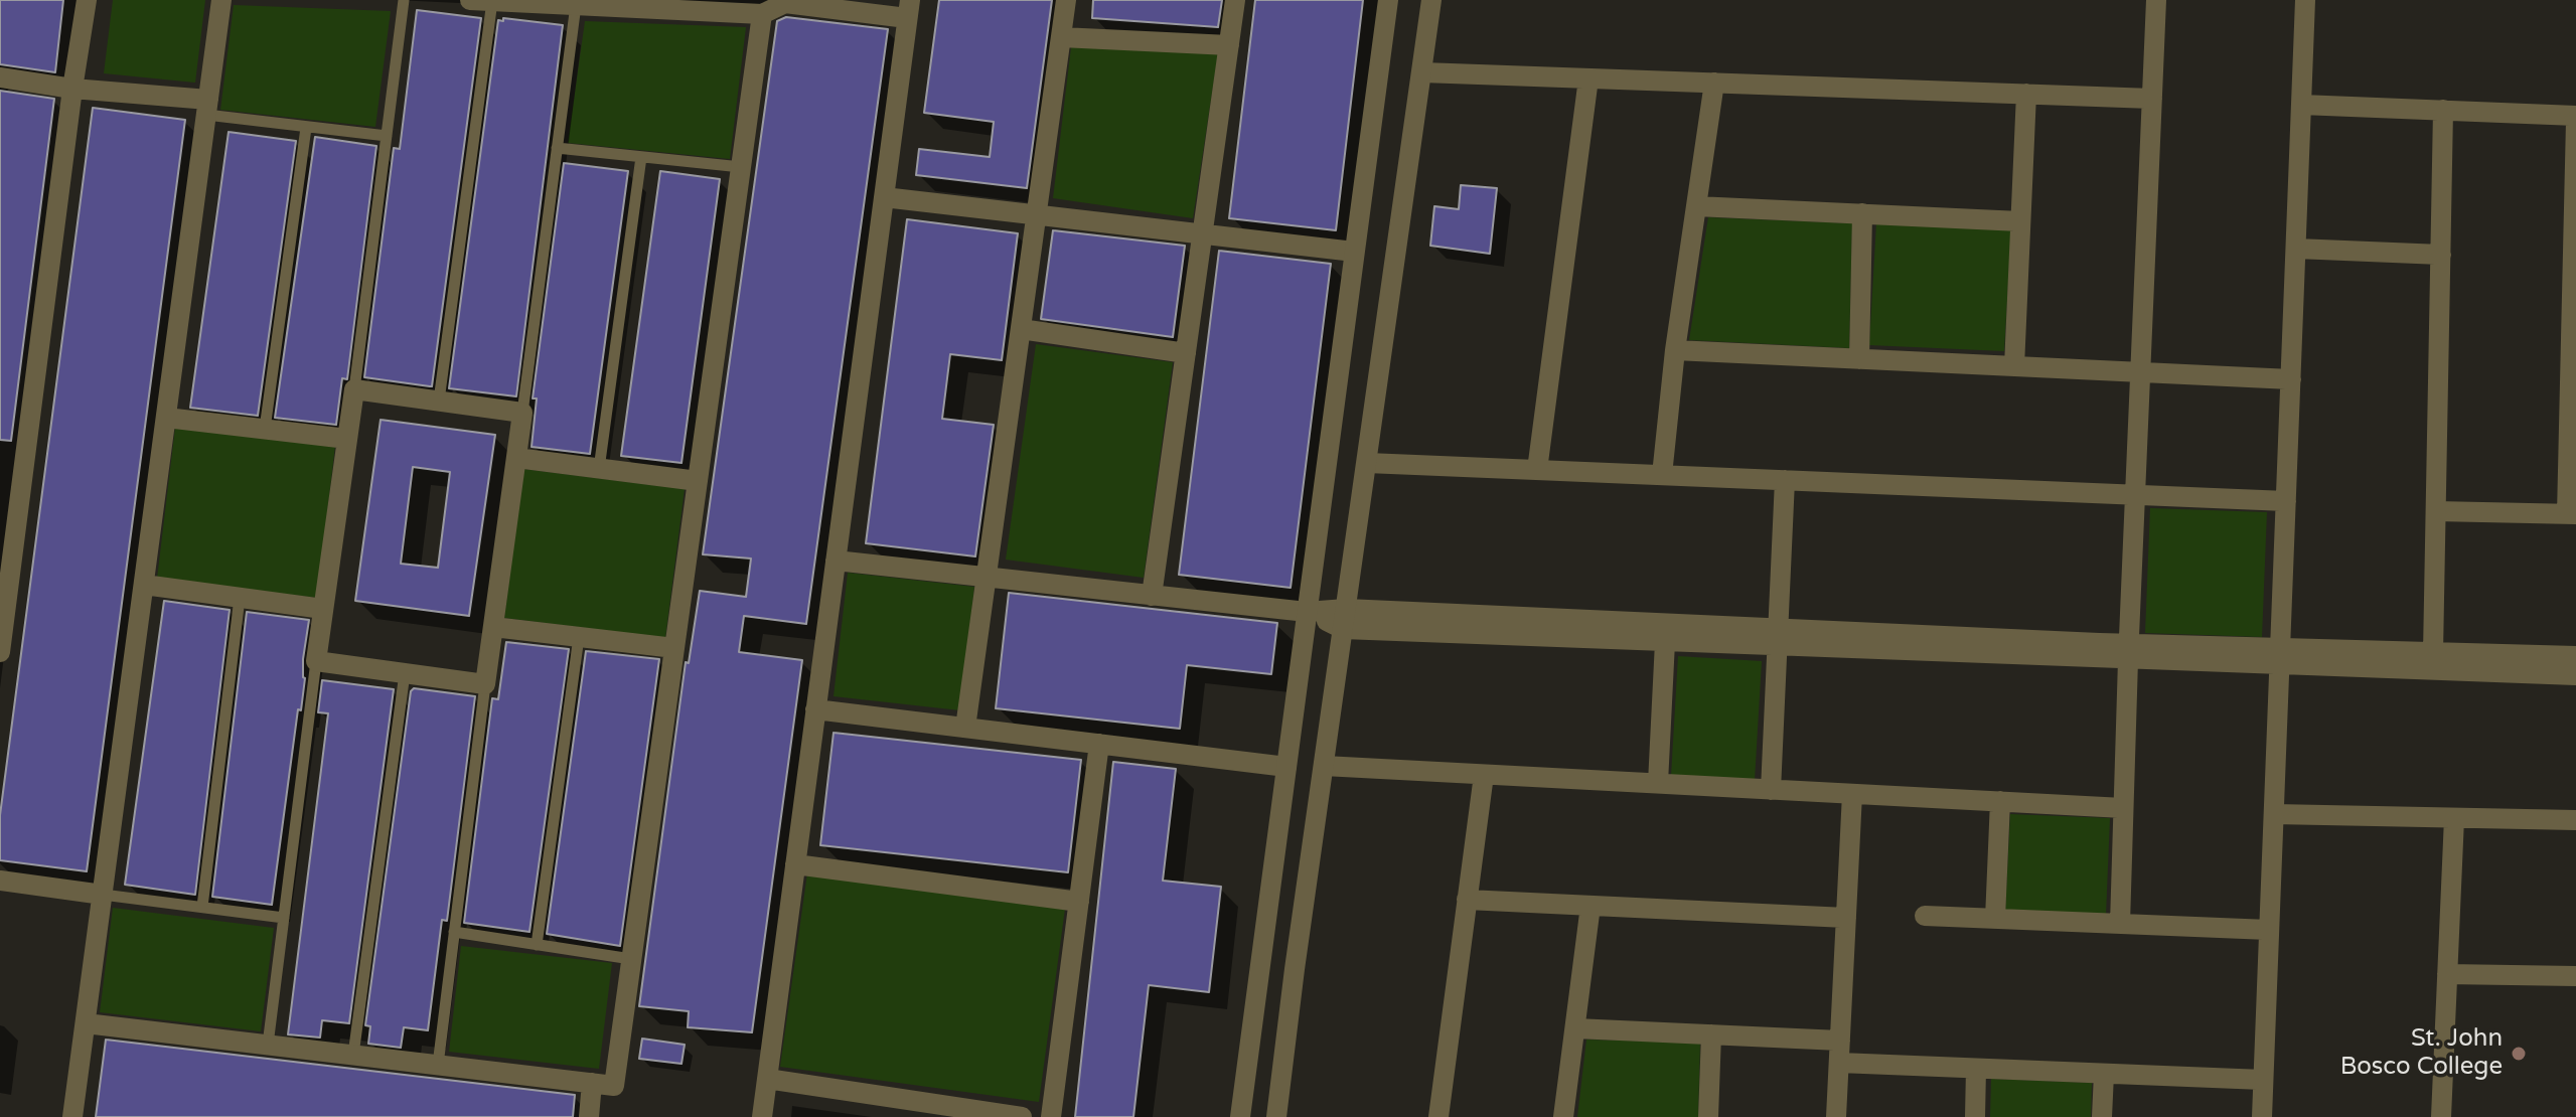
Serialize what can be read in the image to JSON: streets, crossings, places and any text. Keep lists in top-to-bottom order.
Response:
{
  "places": ["St. John Bosco College"]
}
